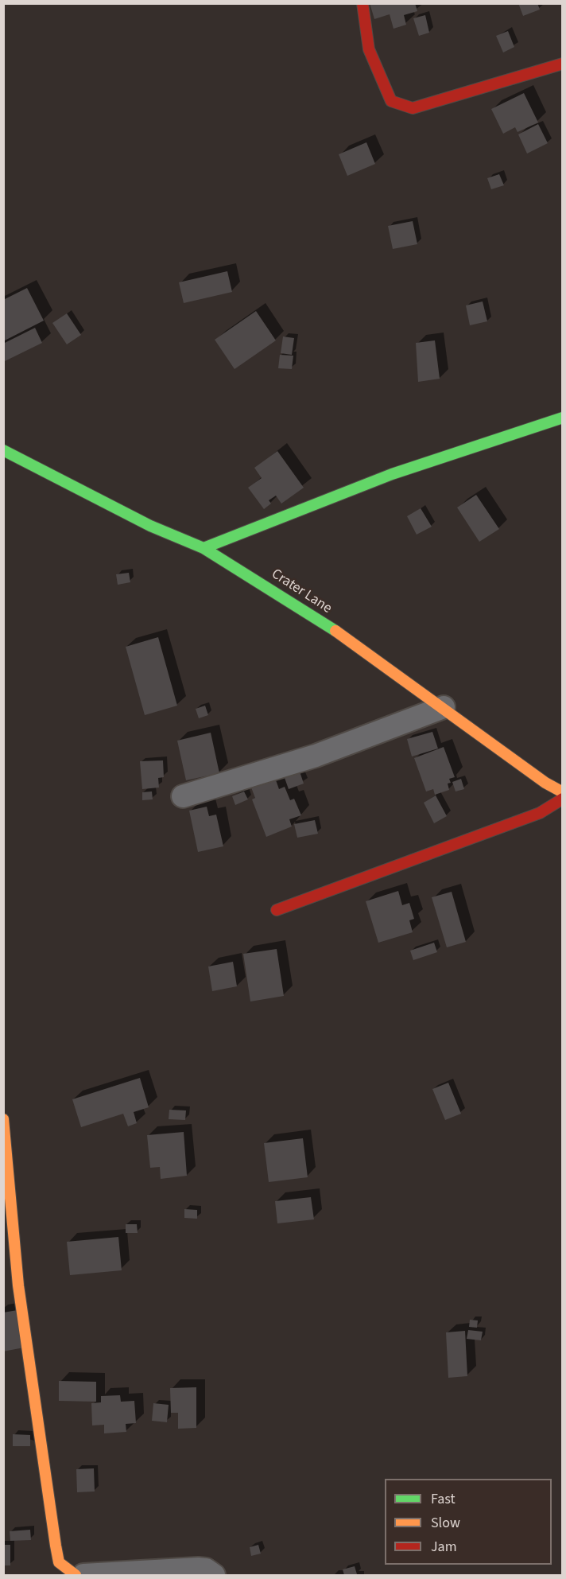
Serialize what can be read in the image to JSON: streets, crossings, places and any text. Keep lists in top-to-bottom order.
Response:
{
  "streets": {
    "street": ["Crater Lane"]
  },
  "legend": ["Fast", "Slow", "Jam"]
}
